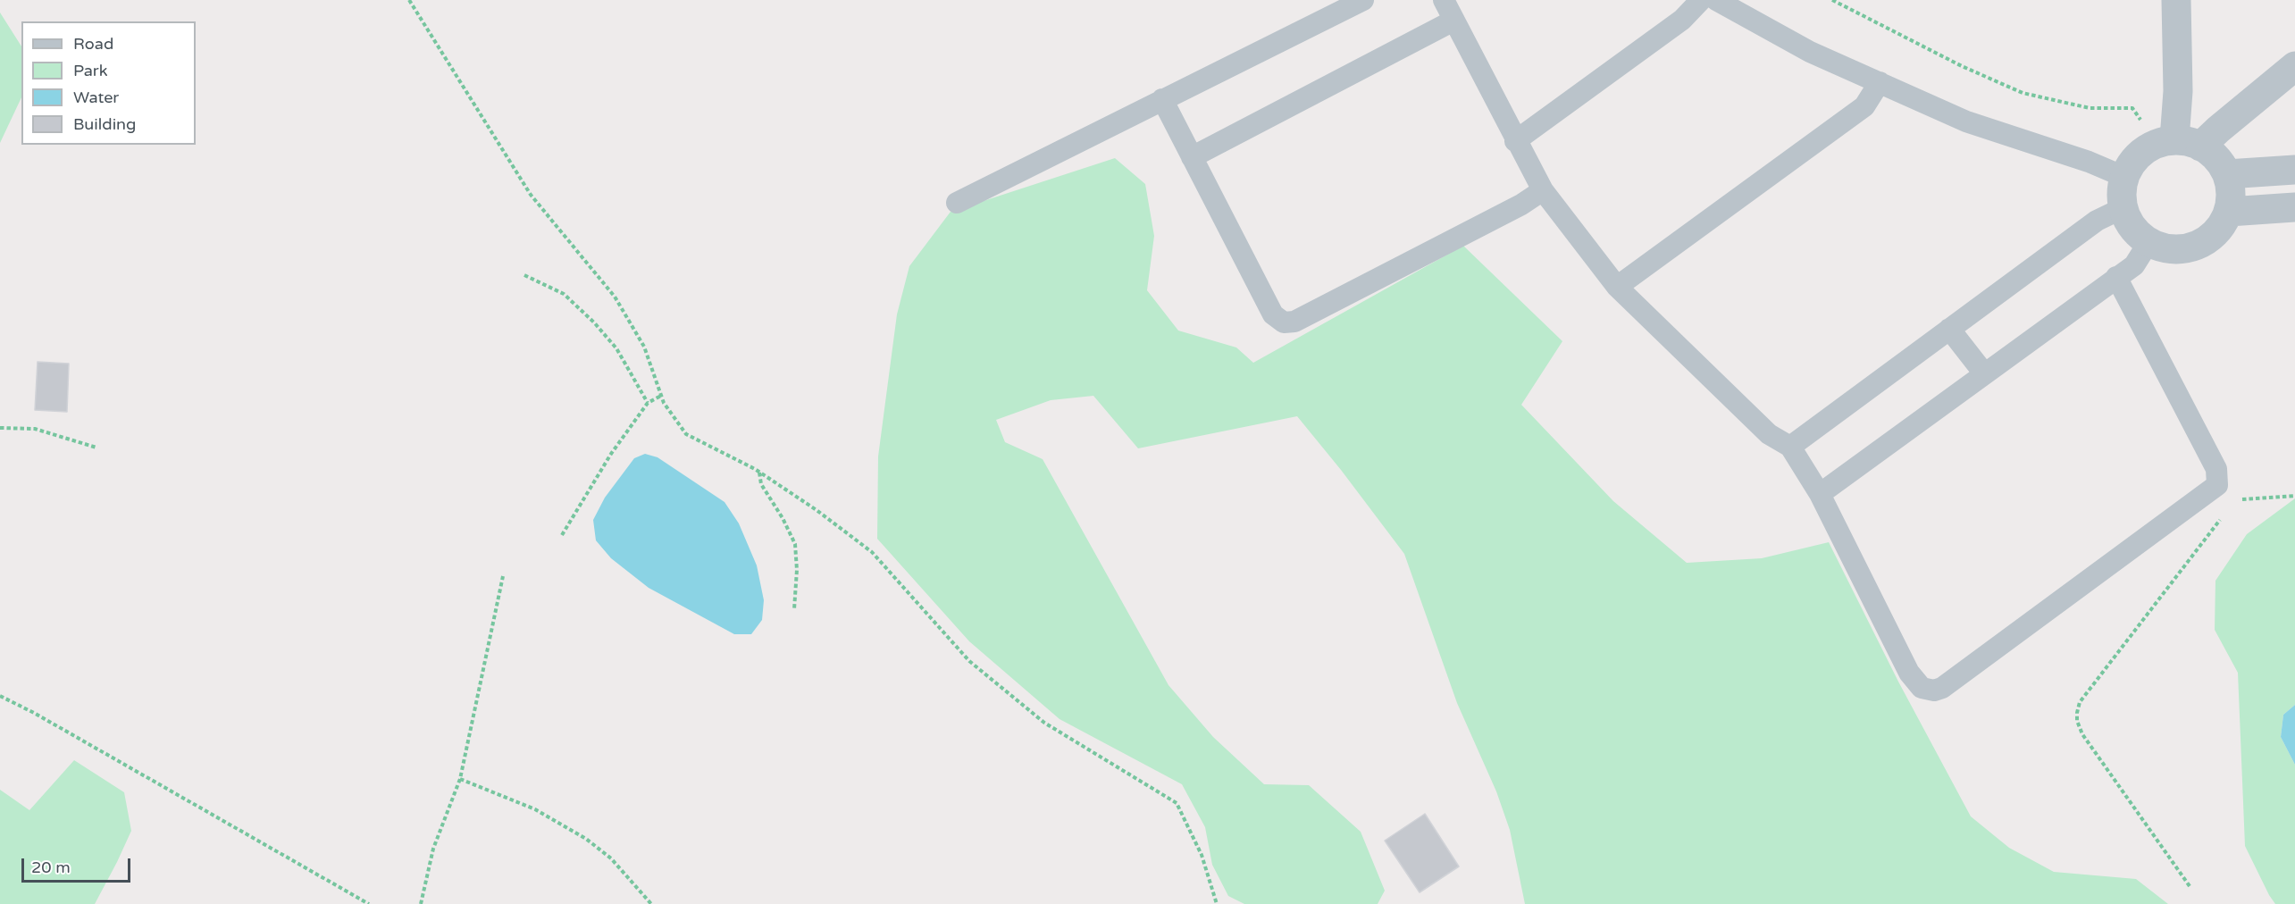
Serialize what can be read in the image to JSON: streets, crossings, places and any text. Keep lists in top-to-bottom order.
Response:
{
  "legend": [
    "Road",
    "Park",
    "Water",
    "Building"
  ],
  "scale_bar": "20 m"
}
